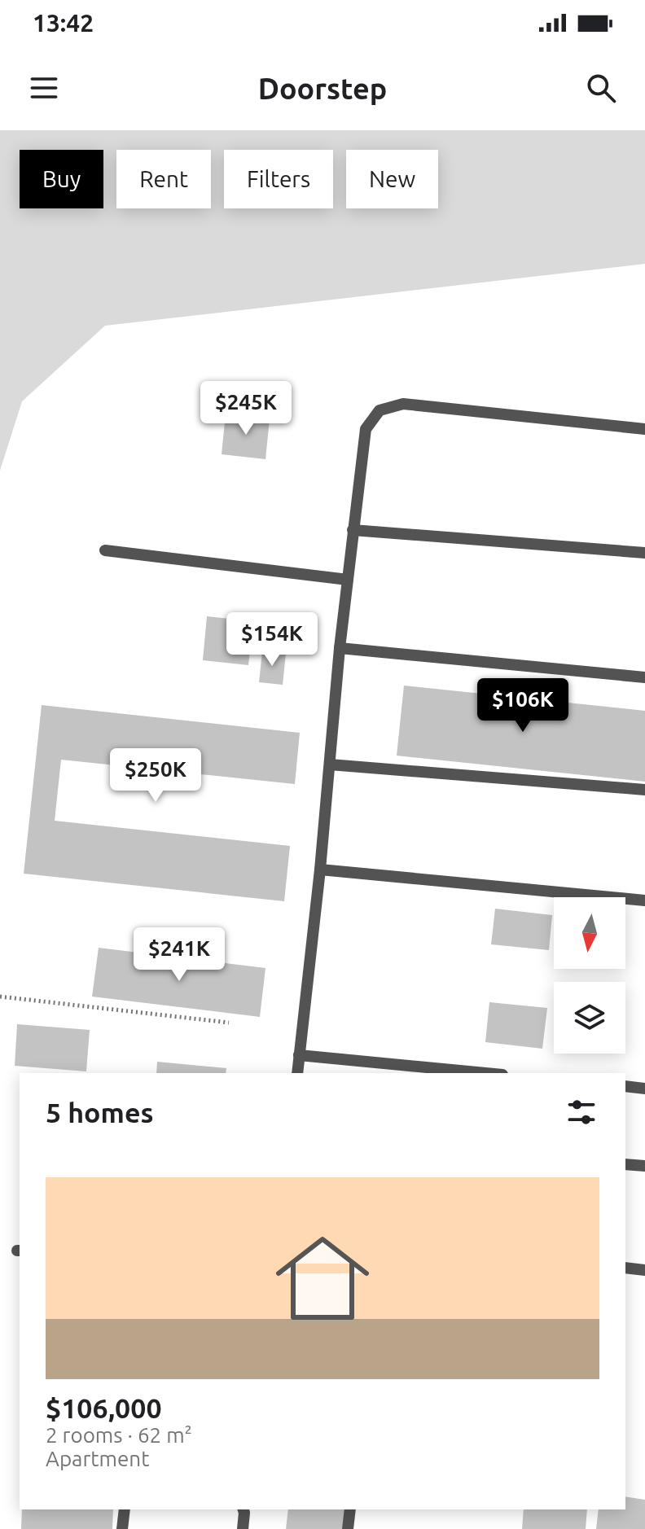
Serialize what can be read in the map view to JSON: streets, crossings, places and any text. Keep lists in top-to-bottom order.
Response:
{
  "north": "bottom",
  "page": {
    "status": "13:42",
    "header": "Doorstep",
    "chip": [
      "Buy",
      "Rent",
      "Filters",
      "New"
    ],
    "price": [
      "$245K",
      "$154K",
      "$106K",
      "$250K",
      "$241K"
    ],
    "heading": "5 homes",
    "list": [
      {
        "name": "$106,000",
        "note": "2 rooms · 62 m² · Apartment"
      }
    ]
  }
}
